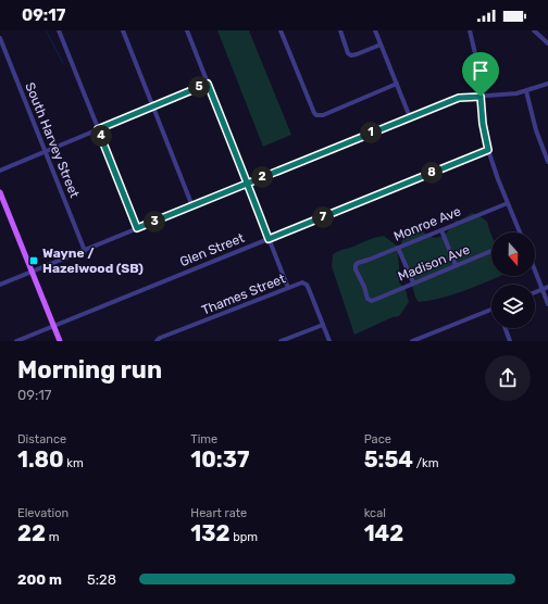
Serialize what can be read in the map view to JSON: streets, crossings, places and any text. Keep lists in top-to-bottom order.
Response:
{
  "streets": {
    "street": [
      "South Harvey Street",
      "Monroe Ave",
      "Glen Street",
      "Madison Ave",
      "Thames Street"
    ]
  },
  "crossings": [
    ["Monroe Ave", "Madison Ave"]
  ],
  "places": {
    "transit": ["Wayne / Hazelwood (SB)"]
  },
  "north": "bottom",
  "page": {
    "status": "09:17",
    "pins": [
      "5",
      "1",
      "4",
      "8",
      "2",
      "7",
      "3"
    ],
    "heading": ["Morning run", "09:17"],
    "stats": [
      ["Distance", "1.80 km"],
      ["Time", "10:37"],
      ["Pace", "5:54 /km"],
      ["Elevation", "22 m"],
      ["Heart rate", "132 bpm"],
      ["kcal", "142"]
    ],
    "list": [
      {
        "name": "200 m",
        "note": "5:28"
      }
    ]
  }
}
